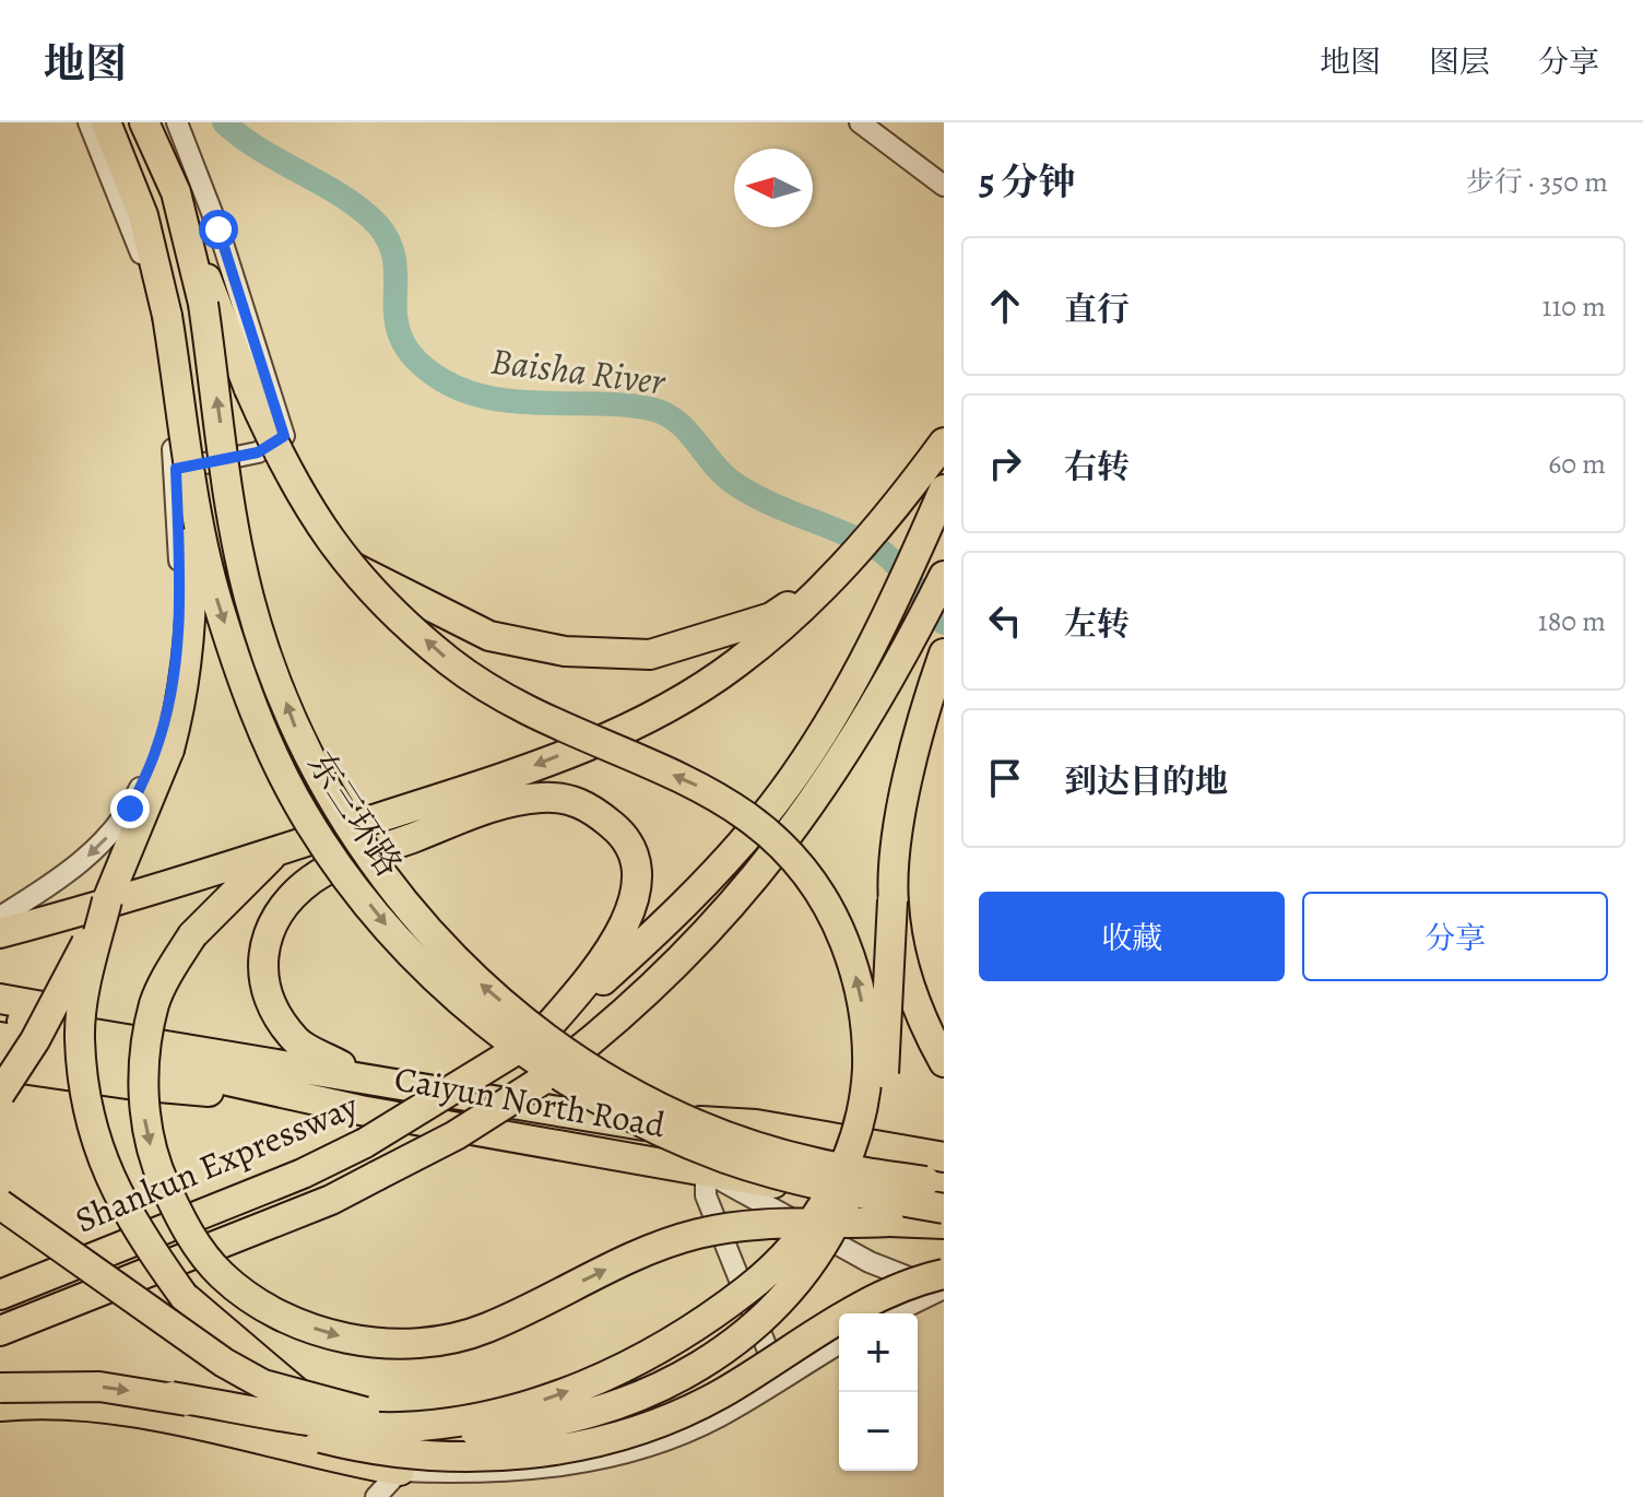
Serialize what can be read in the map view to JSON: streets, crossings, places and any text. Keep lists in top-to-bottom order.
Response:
{
  "streets": {
    "highway": ["东三环路", "Caiyun North Road", "Shankun Expressway"]
  },
  "water": ["Baisha River"],
  "north": "left",
  "page": {
    "header": "地图",
    "nav": ["地图", "图层", "分享"],
    "heading": ["5 分钟", "步行 · 350 m"],
    "list": [
      ["直行", "110 m"],
      ["右转", "60 m"],
      ["左转", "180 m"],
      "到达目的地"
    ],
    "buttons": ["收藏", "分享"],
    "map_buttons": ["+", "−"]
  }
}
